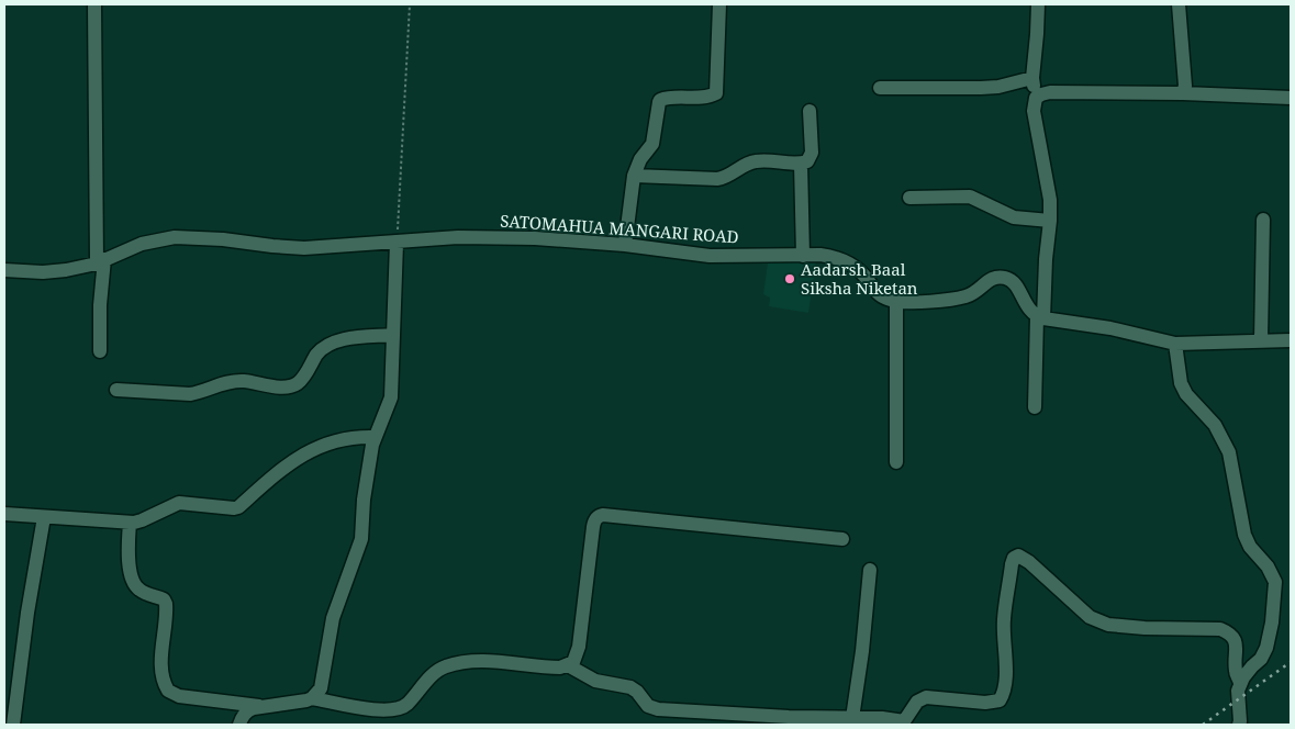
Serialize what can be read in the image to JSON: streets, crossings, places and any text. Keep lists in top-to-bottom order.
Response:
{
  "streets": {
    "street": ["SATOMAHUA MANGARI ROAD"]
  },
  "places": ["Aadarsh Baal Siksha Niketan"]
}
